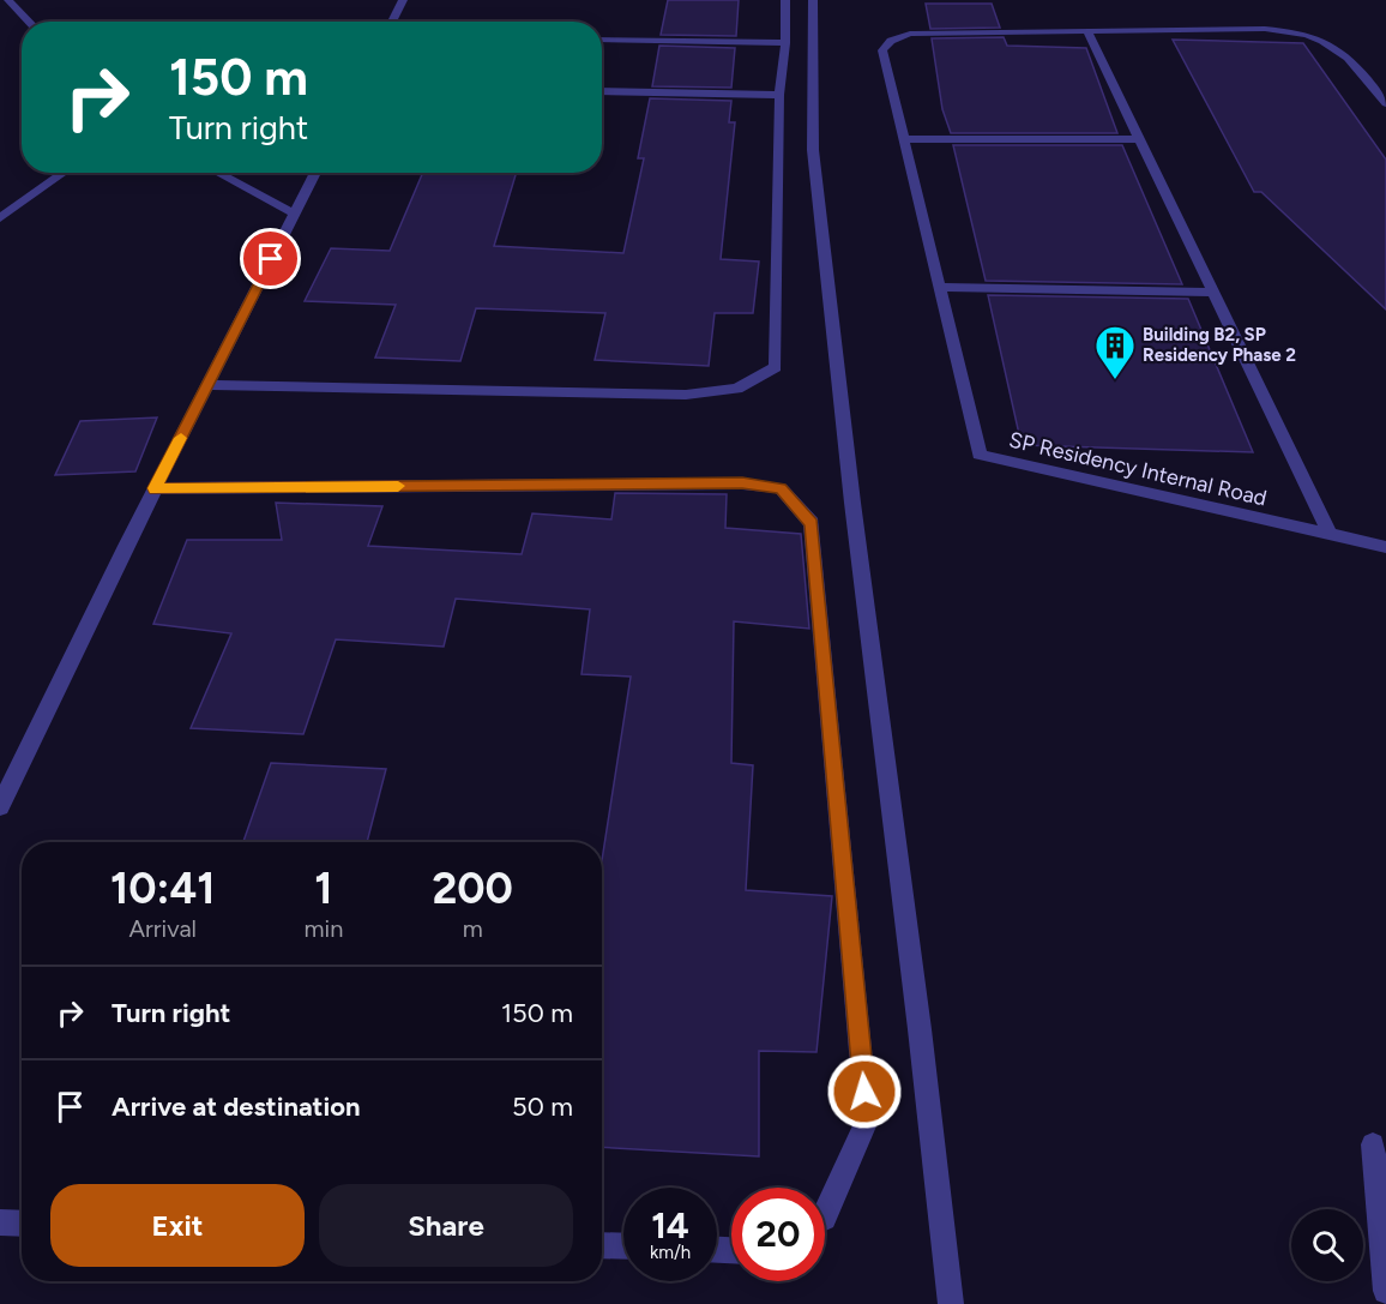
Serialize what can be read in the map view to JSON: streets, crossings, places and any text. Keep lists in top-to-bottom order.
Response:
{
  "streets": {
    "street": ["SP Residency Internal Road"]
  },
  "places": {
    "building": ["Building B2, SP Residency Phase 2"]
  },
  "page": {
    "turn": ["150 m", "Turn right"],
    "eta": [
      "10:41",
      "Arrival",
      "1",
      "min",
      "200",
      "m"
    ],
    "list": [
      {
        "name": "Turn right",
        "value": "150 m"
      },
      {
        "name": "Arrive at destination",
        "value": "50 m"
      }
    ],
    "buttons": ["Exit", "Share"],
    "speed": "14 km/h",
    "limit": "20"
  }
}
